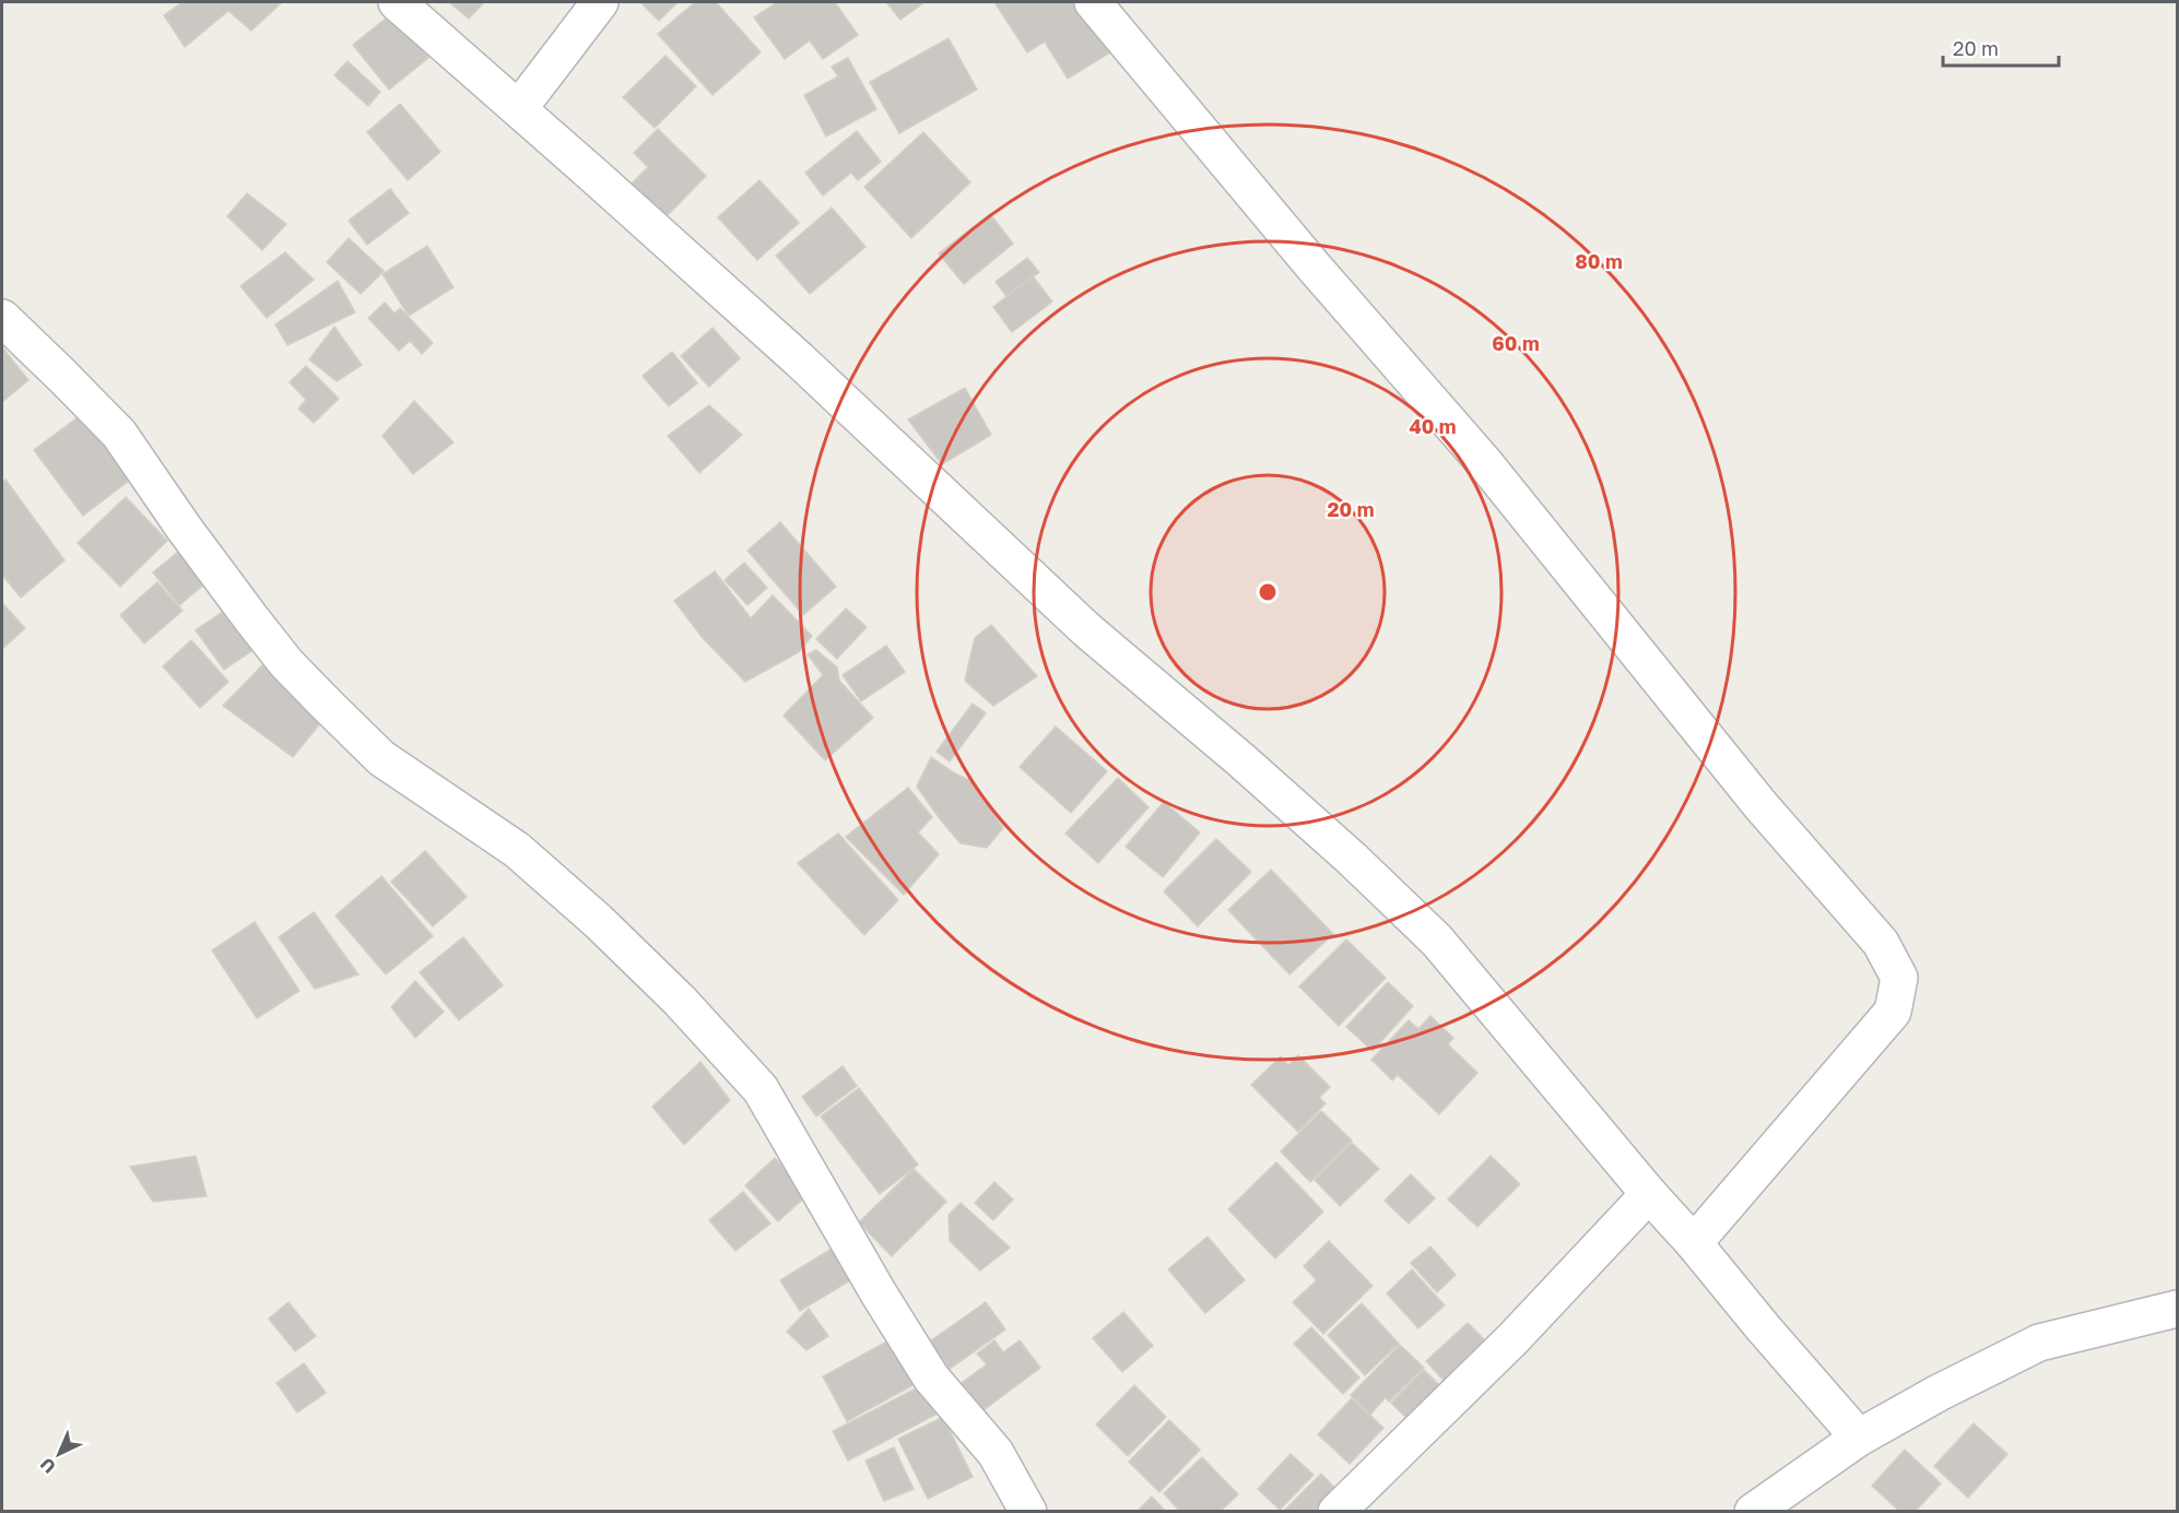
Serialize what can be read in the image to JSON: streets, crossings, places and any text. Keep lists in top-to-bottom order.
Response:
{
  "scale_bar": "20 m",
  "north": "bottom left",
  "rings": [
    "80 m",
    "60 m",
    "40 m",
    "20 m"
  ]
}
